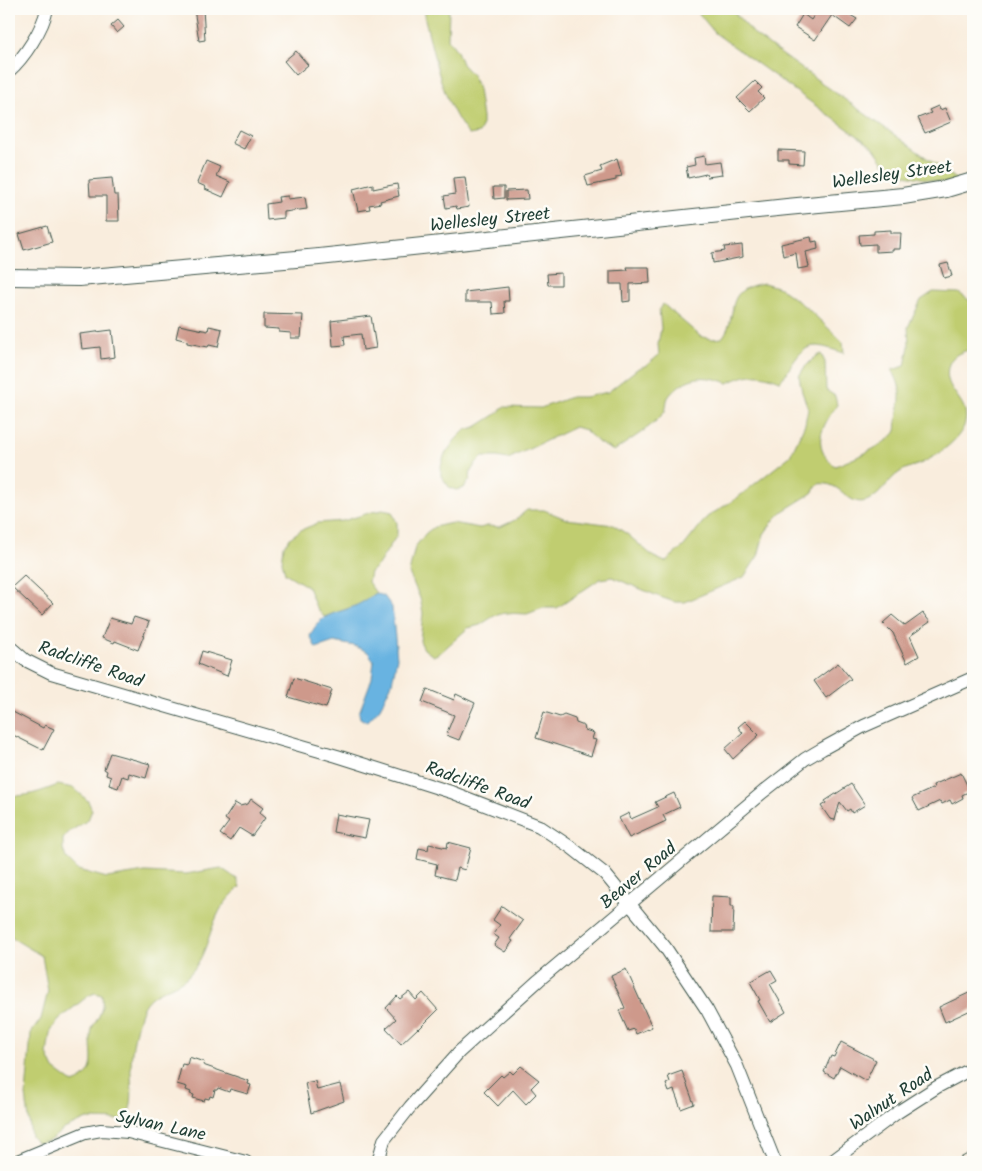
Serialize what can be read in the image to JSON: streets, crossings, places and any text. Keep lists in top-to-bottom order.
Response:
{
  "streets": {
    "main road": ["Wellesley Street"],
    "street": [
      "Radcliffe Road",
      "Beaver Road",
      "Walnut Road",
      "Sylvan Lane"
    ]
  },
  "crossings": [
    ["Radcliffe Road", "Beaver Road"]
  ]
}
